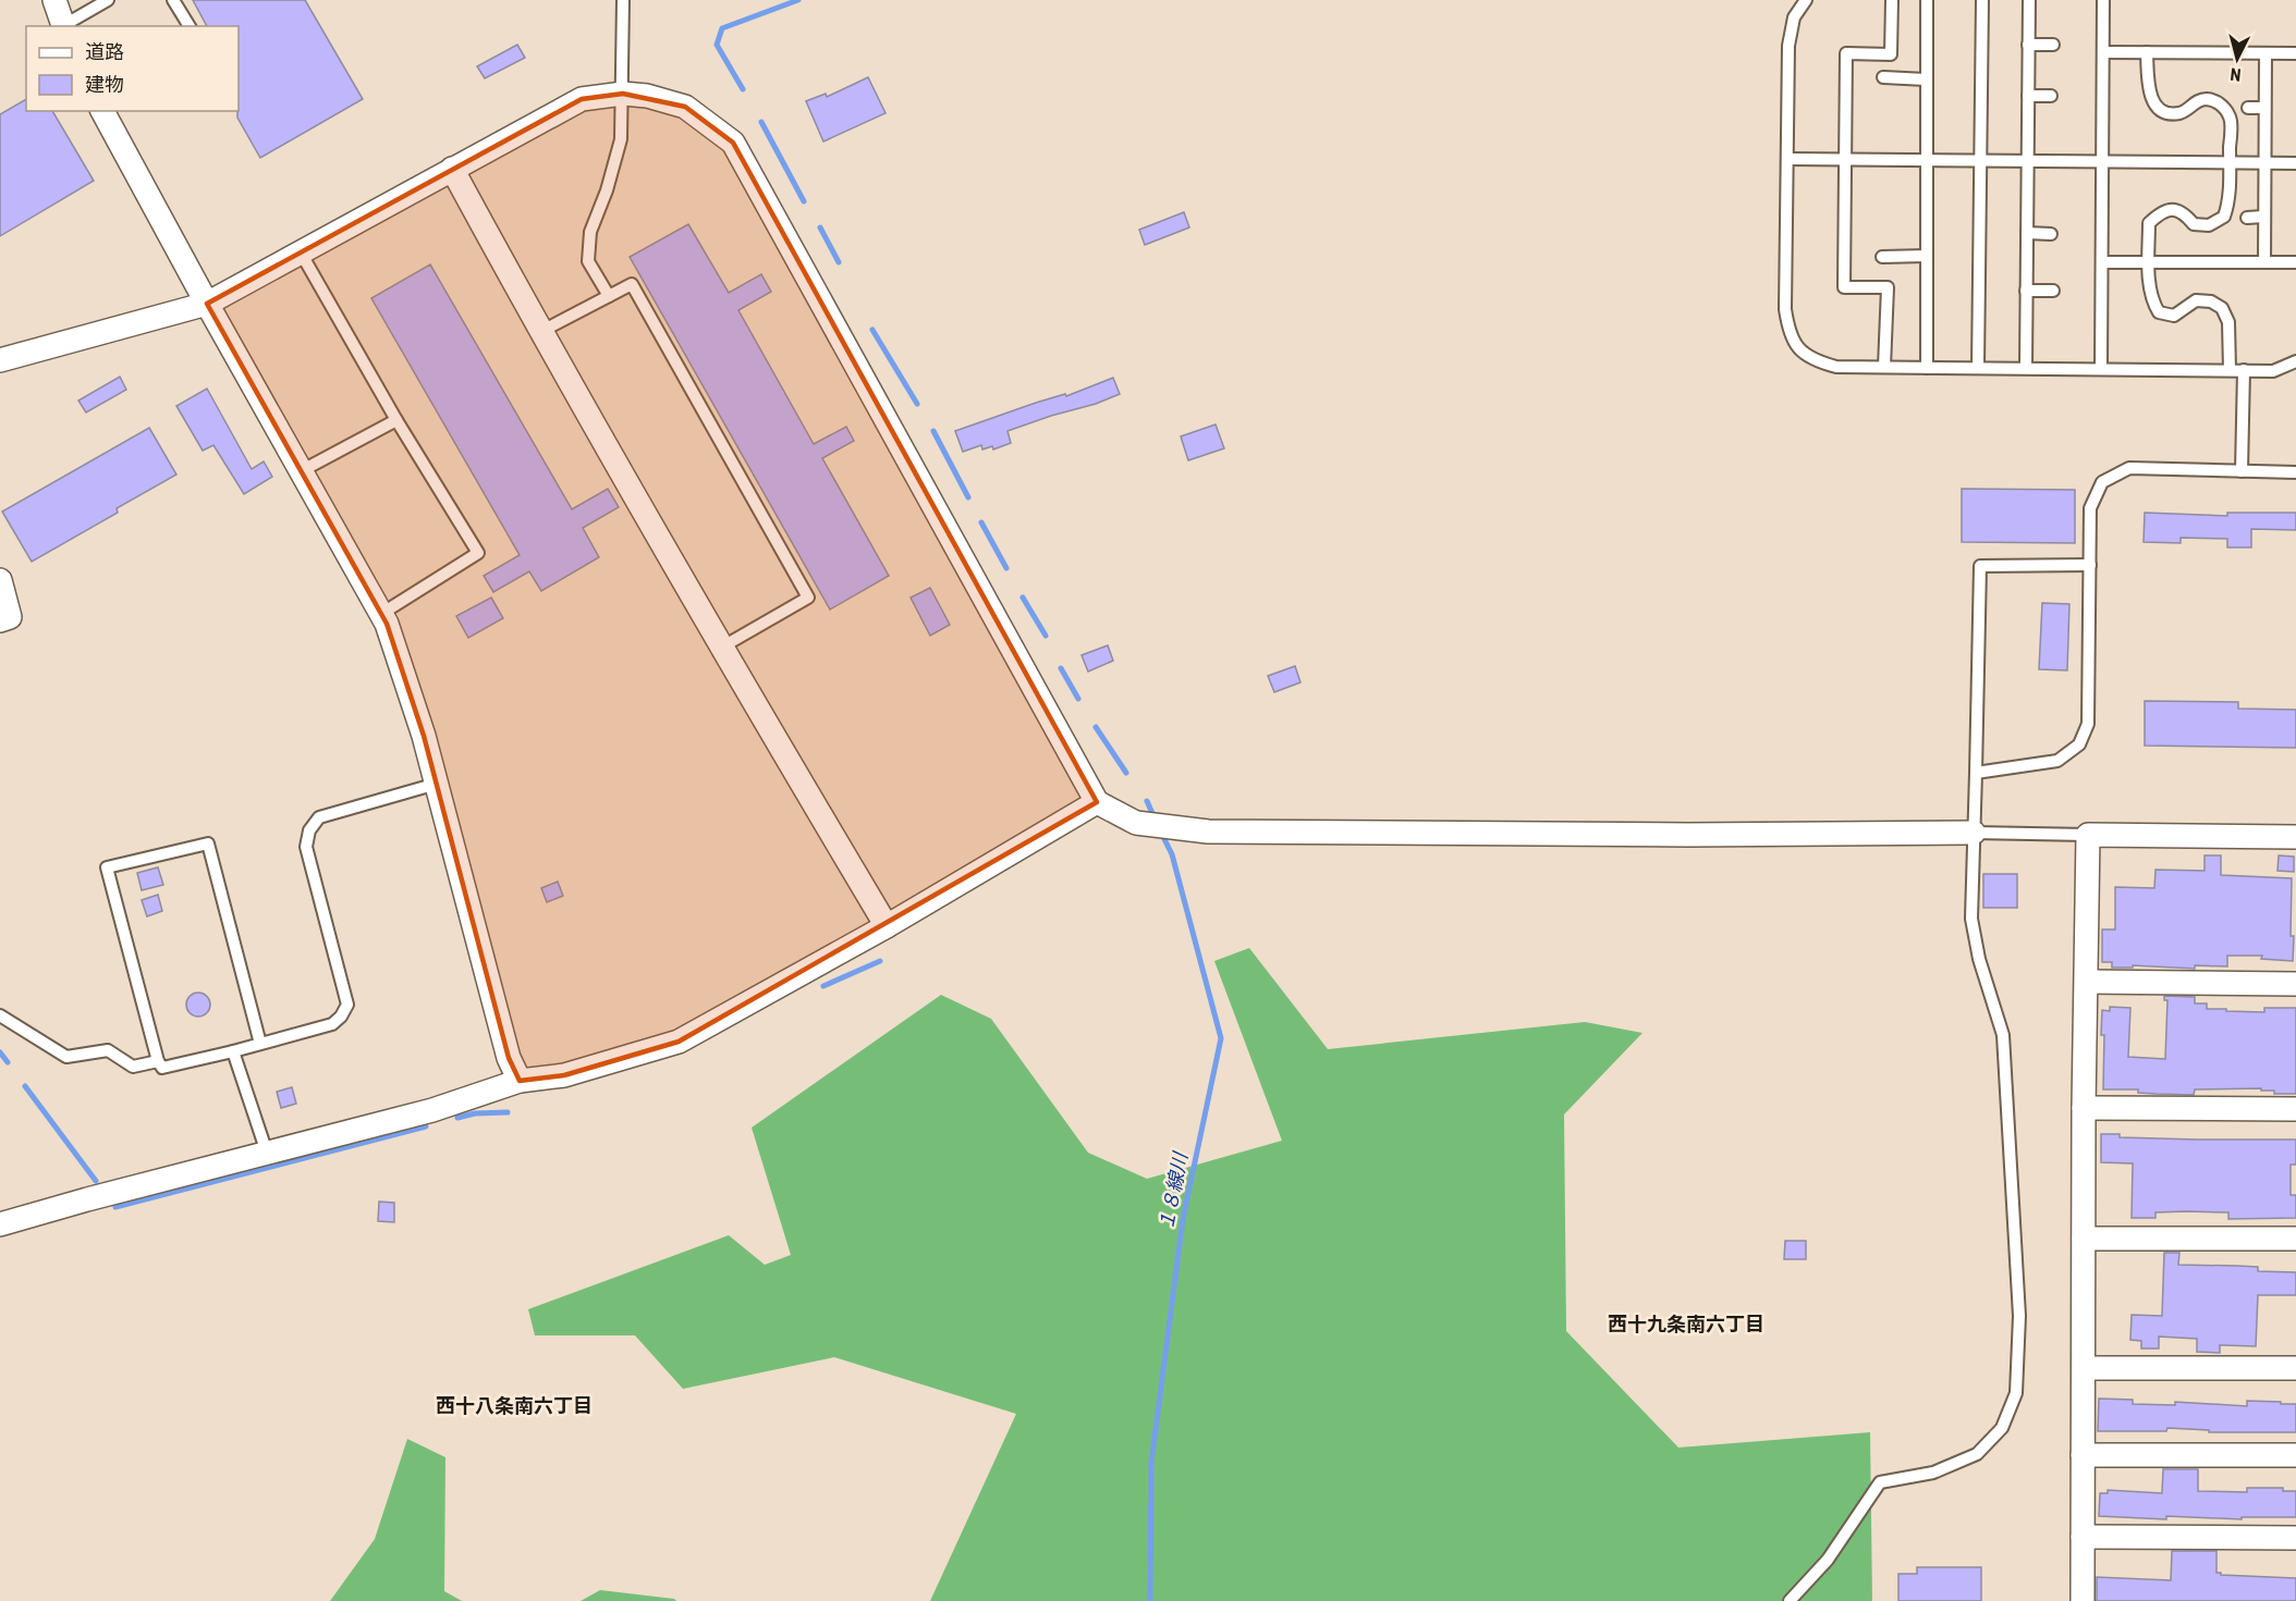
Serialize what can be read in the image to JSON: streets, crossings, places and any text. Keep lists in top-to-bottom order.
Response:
{
  "districts": ["西十九条南六丁目", "西十八条南六丁目"],
  "water": ["１８線川"],
  "legend": ["道路", "建物"],
  "north": "bottom"
}
